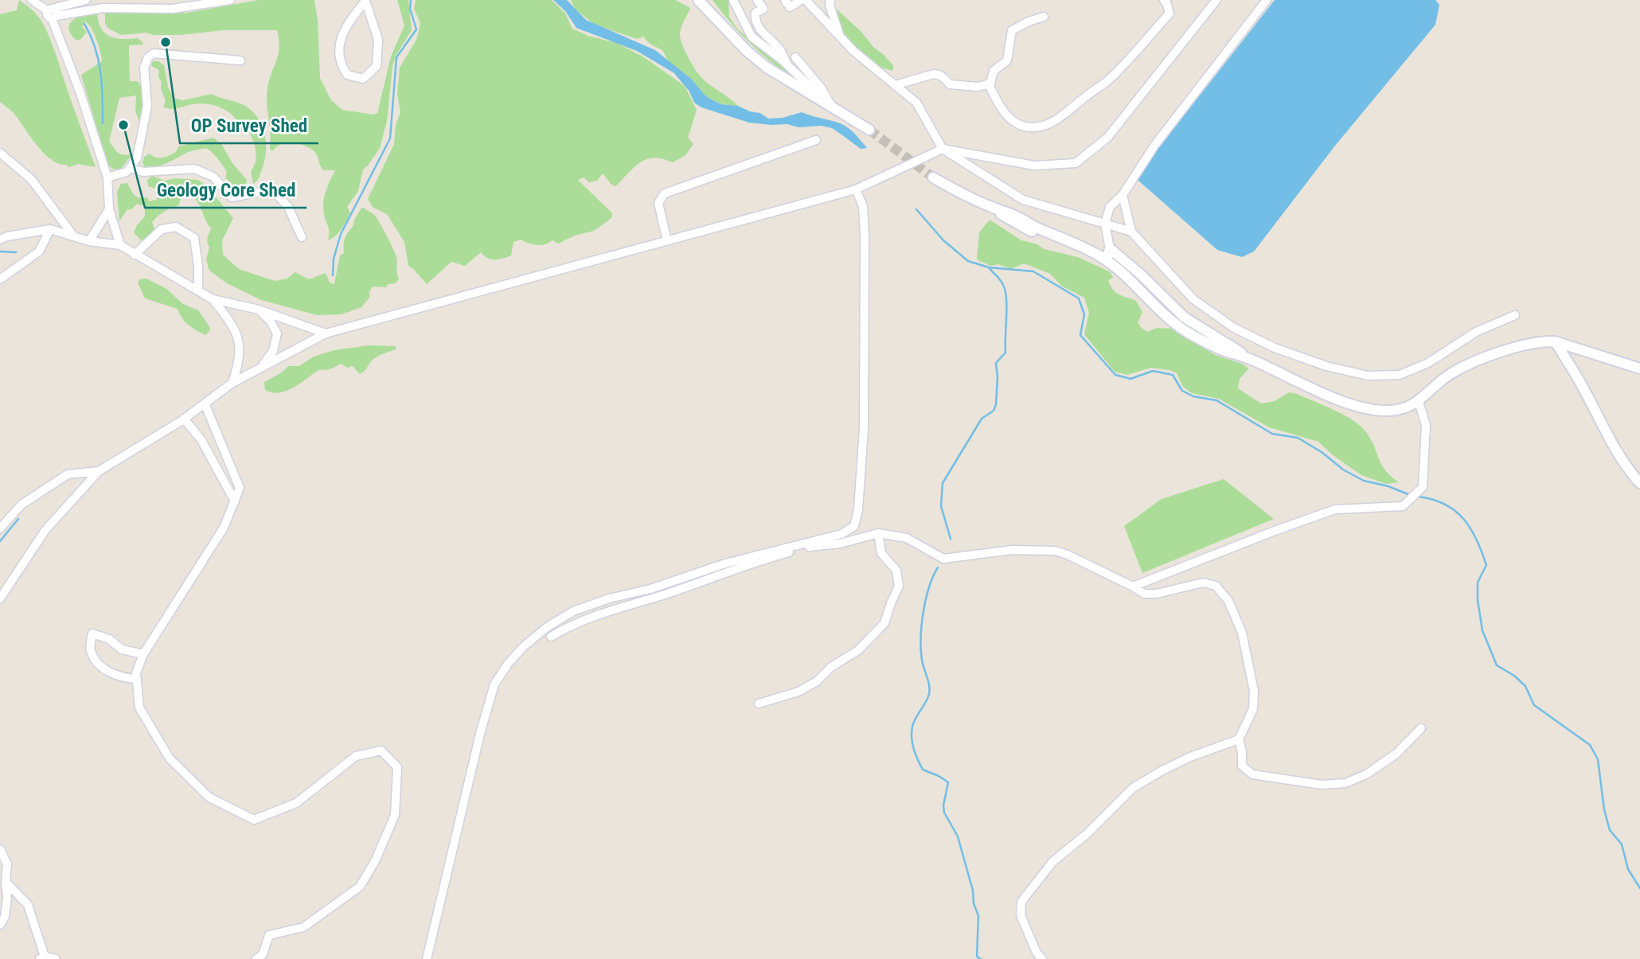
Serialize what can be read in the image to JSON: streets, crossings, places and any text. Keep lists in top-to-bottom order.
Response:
{
  "places": ["OP Survey Shed", "Geology Core Shed"]
}
